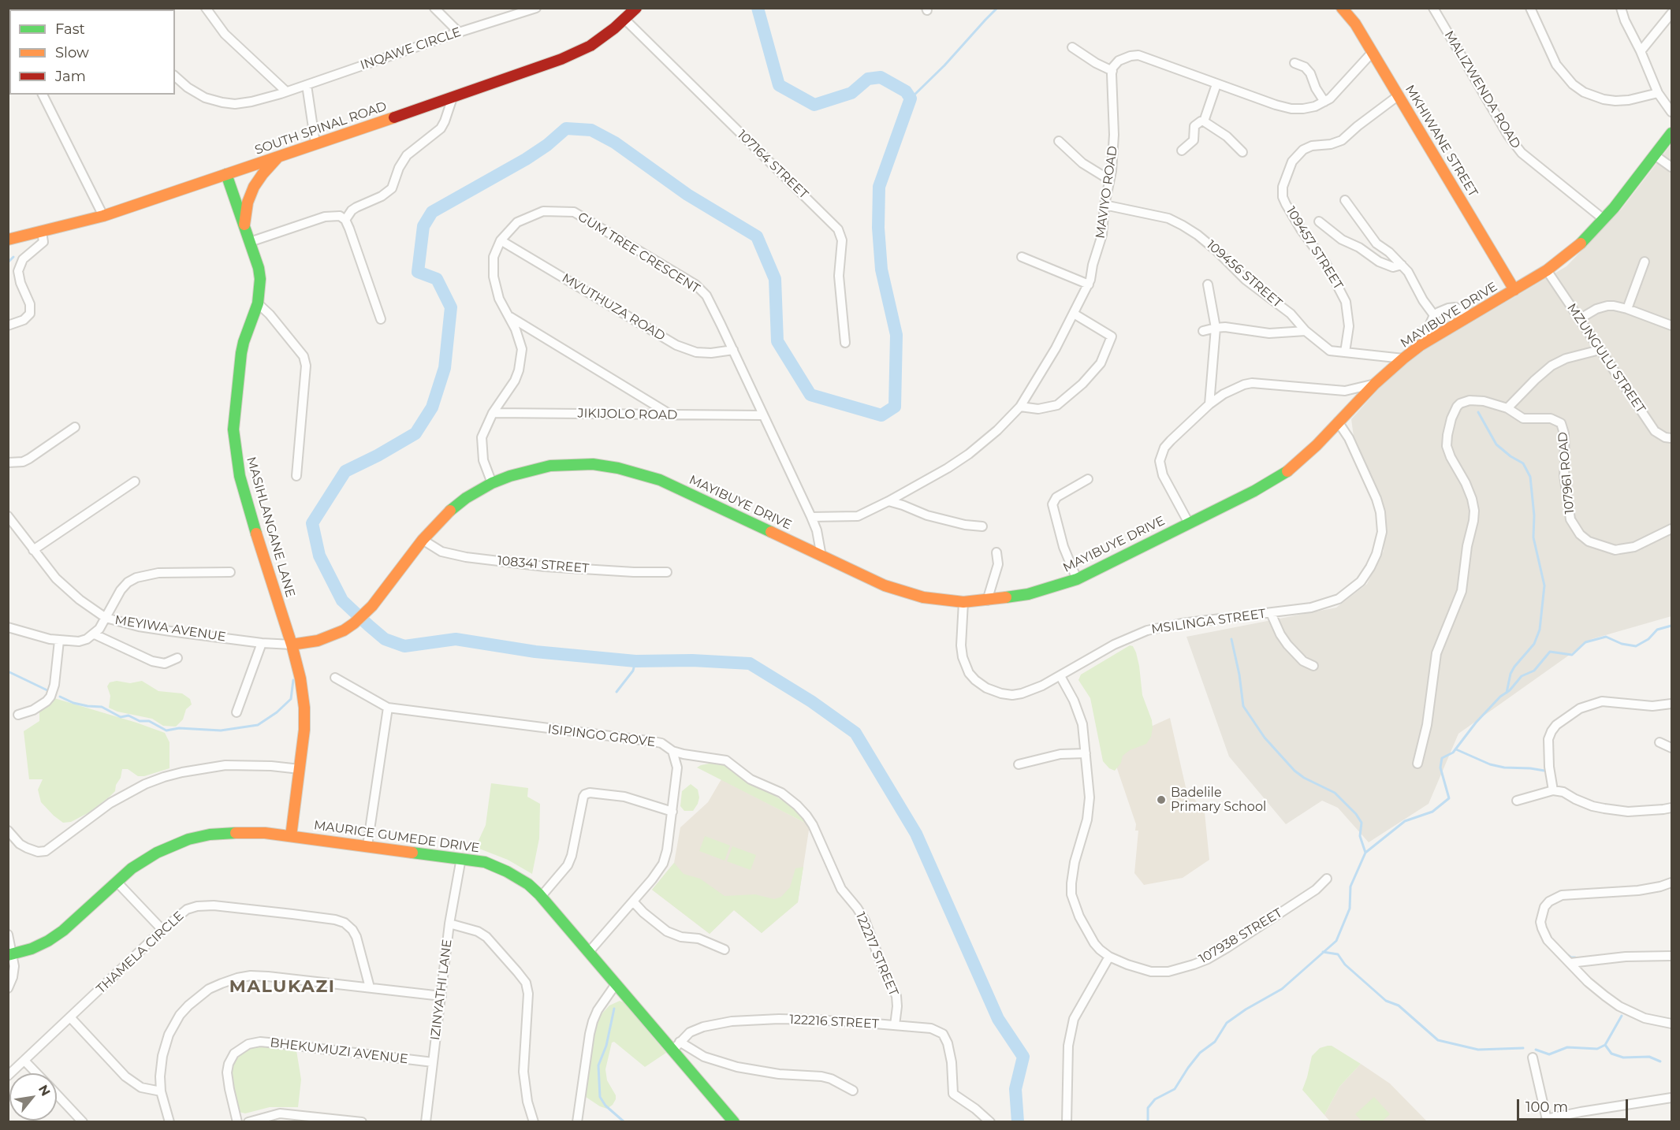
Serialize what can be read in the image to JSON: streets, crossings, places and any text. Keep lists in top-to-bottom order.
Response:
{
  "streets": {
    "street": [
      "INQAWE CIRCLE",
      "MALIZWENDA ROAD",
      "SOUTH SPINAL ROAD",
      "MKHIWANE STREET",
      "107164 STREET",
      "MAVIYO ROAD",
      "109457 STREET",
      "GUM TREE CRESCENT",
      "109456 STREET",
      "MVUTHUZA ROAD",
      "MAYIBUYE DRIVE",
      "MZUNGULU STREET",
      "JIKIJOLO ROAD",
      "107961 ROAD",
      "MASIHLANGANE LANE",
      "108341 STREET",
      "MSILINGA STREET",
      "MEYIWA AVENUE",
      "ISIPINGO GROVE",
      "MAURICE GUMEDE DRIVE",
      "107938 STREET",
      "THAMELA CIRCLE",
      "122217 STREET",
      "IZINYATHI LANE",
      "122216 STREET",
      "BHEKUMUZI AVENUE"
    ]
  },
  "crossings": [
    ["MALIZWENDA ROAD", "MAYIBUYE DRIVE"],
    ["SOUTH SPINAL ROAD", "107164 STREET"],
    ["SOUTH SPINAL ROAD", "MASIHLANGANE LANE"],
    ["MKHIWANE STREET", "109457 STREET"],
    ["MKHIWANE STREET", "MAYIBUYE DRIVE"],
    ["MAVIYO ROAD", "GUM TREE CRESCENT"],
    ["MAVIYO ROAD", "109456 STREET"],
    ["109457 STREET", "109456 STREET"],
    ["GUM TREE CRESCENT", "MVUTHUZA ROAD"],
    ["GUM TREE CRESCENT", "MAYIBUYE DRIVE"],
    ["GUM TREE CRESCENT", "JIKIJOLO ROAD"],
    ["109456 STREET", "MAYIBUYE DRIVE"],
    ["MAYIBUYE DRIVE", "MZUNGULU STREET"],
    ["MAYIBUYE DRIVE", "MASIHLANGANE LANE"],
    ["MAYIBUYE DRIVE", "108341 STREET"],
    ["MAYIBUYE DRIVE", "MSILINGA STREET"],
    ["MAYIBUYE DRIVE", "MEYIWA AVENUE"],
    ["MASIHLANGANE LANE", "MEYIWA AVENUE"],
    ["MASIHLANGANE LANE", "MAURICE GUMEDE DRIVE"],
    ["MSILINGA STREET", "107938 STREET"],
    ["ISIPINGO GROVE", "MAURICE GUMEDE DRIVE"],
    ["ISIPINGO GROVE", "122217 STREET"],
    ["MAURICE GUMEDE DRIVE", "IZINYATHI LANE"],
    ["MAURICE GUMEDE DRIVE", "122216 STREET"],
    ["122217 STREET", "122216 STREET"],
    ["IZINYATHI LANE", "BHEKUMUZI AVENUE"]
  ],
  "districts": ["MALUKAZI"],
  "places": ["Badelile Primary School"],
  "legend": ["Fast", "Slow", "Jam"],
  "scale_bar": "100 m",
  "north": "top right"
}
